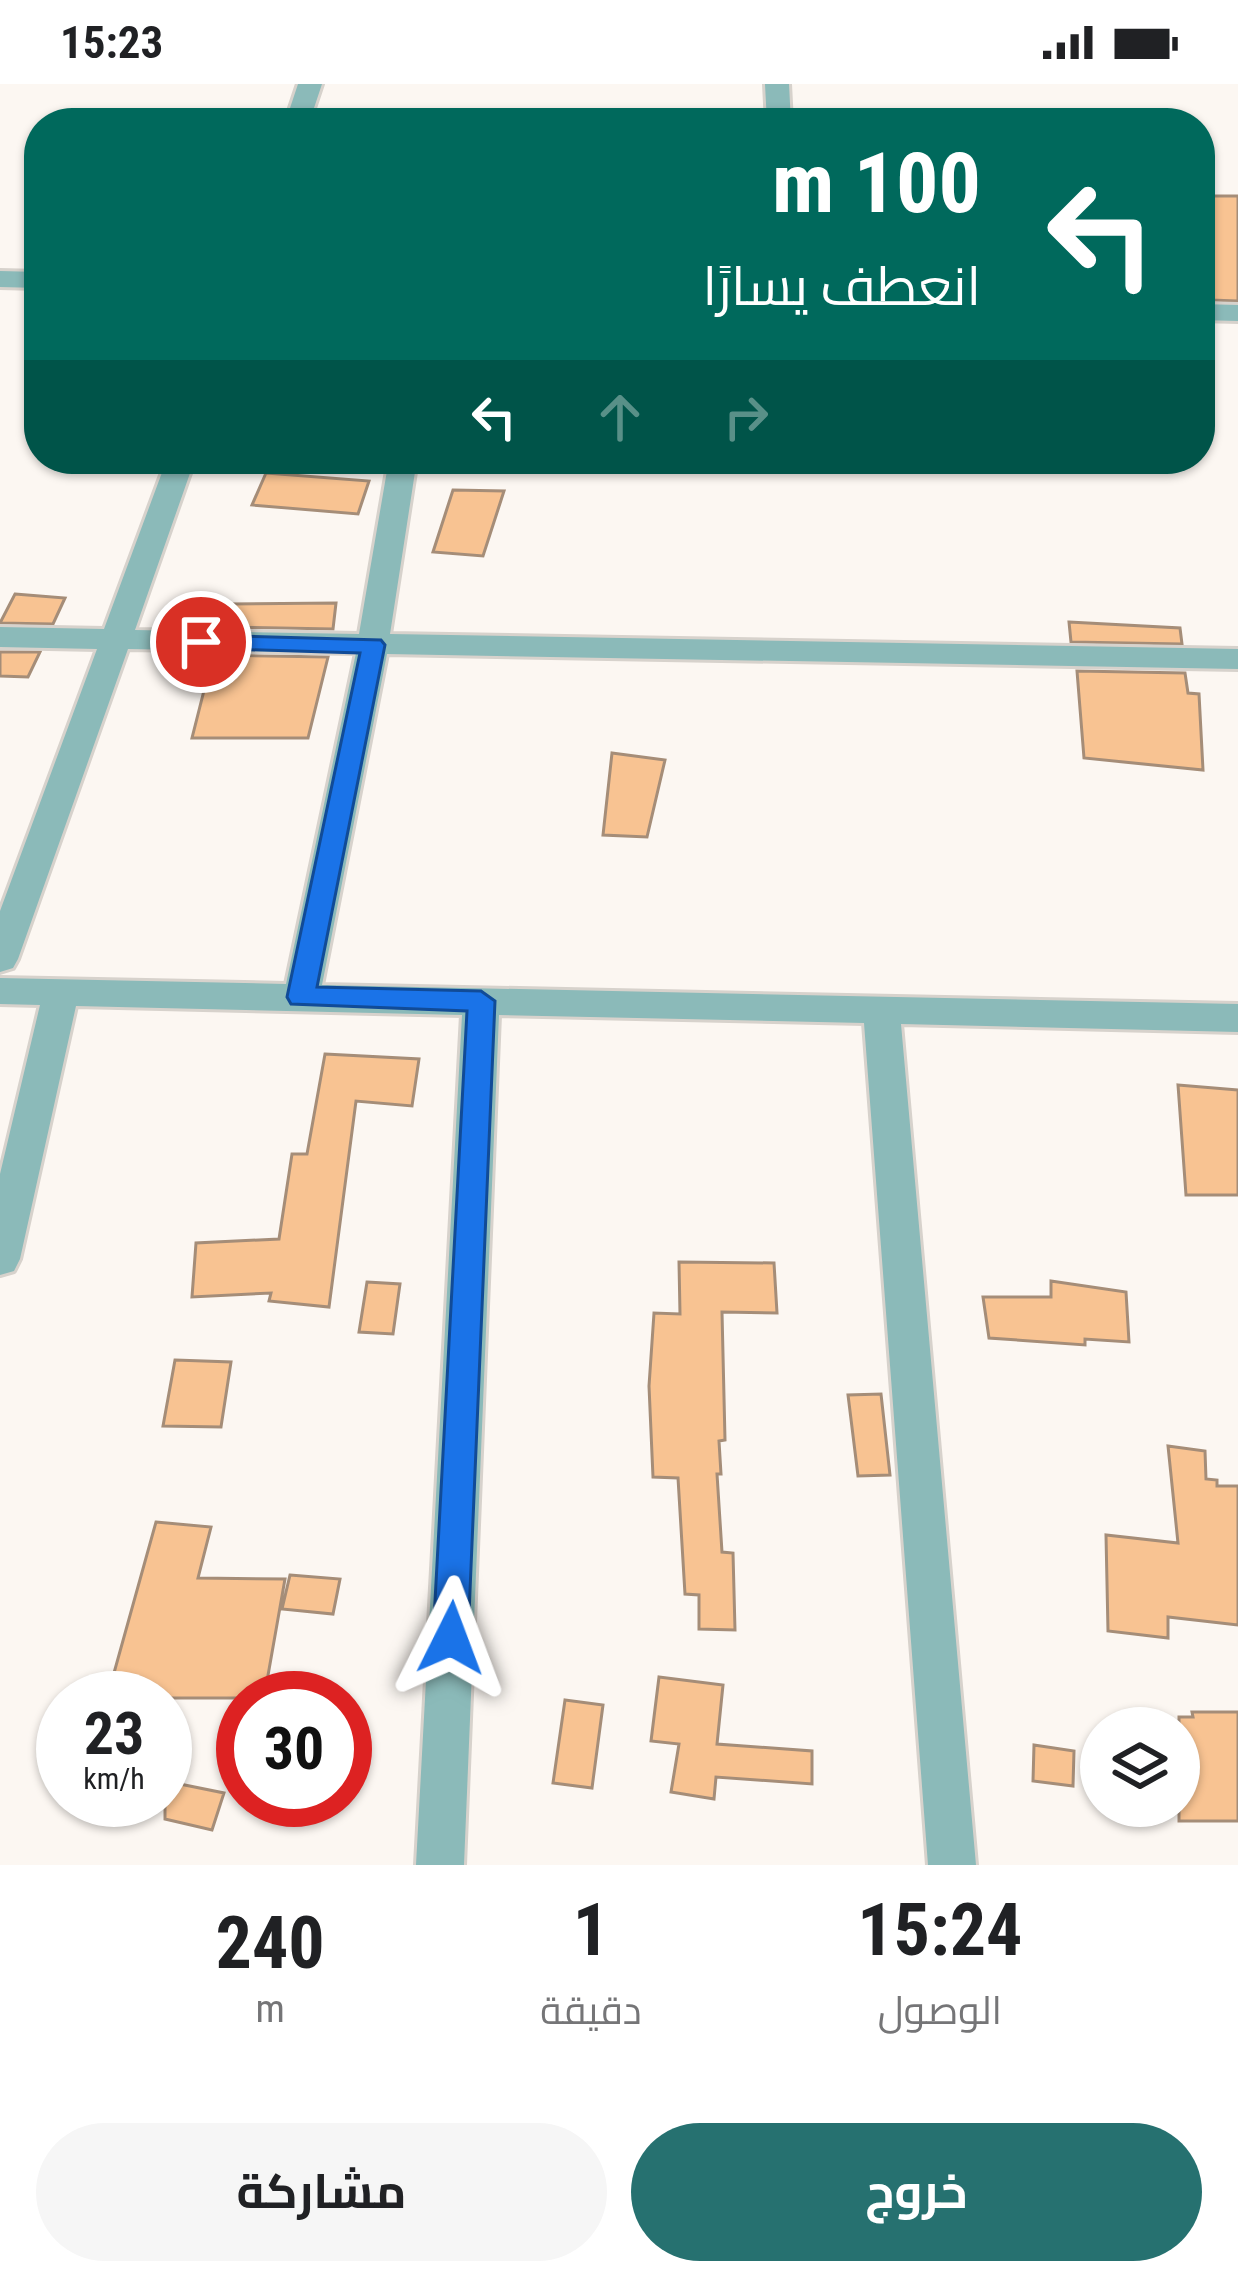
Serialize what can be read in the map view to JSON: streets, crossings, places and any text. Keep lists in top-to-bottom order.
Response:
{
  "page": {
    "status": "15:23",
    "turn": ["100 m", "انعطف يسارًا"],
    "speed": "23 km/h",
    "limit": "30",
    "eta": [
      "15:24",
      "الوصول",
      "1",
      "دقيقة",
      "240",
      "m"
    ],
    "buttons": ["خروج", "مشاركة"]
  }
}
